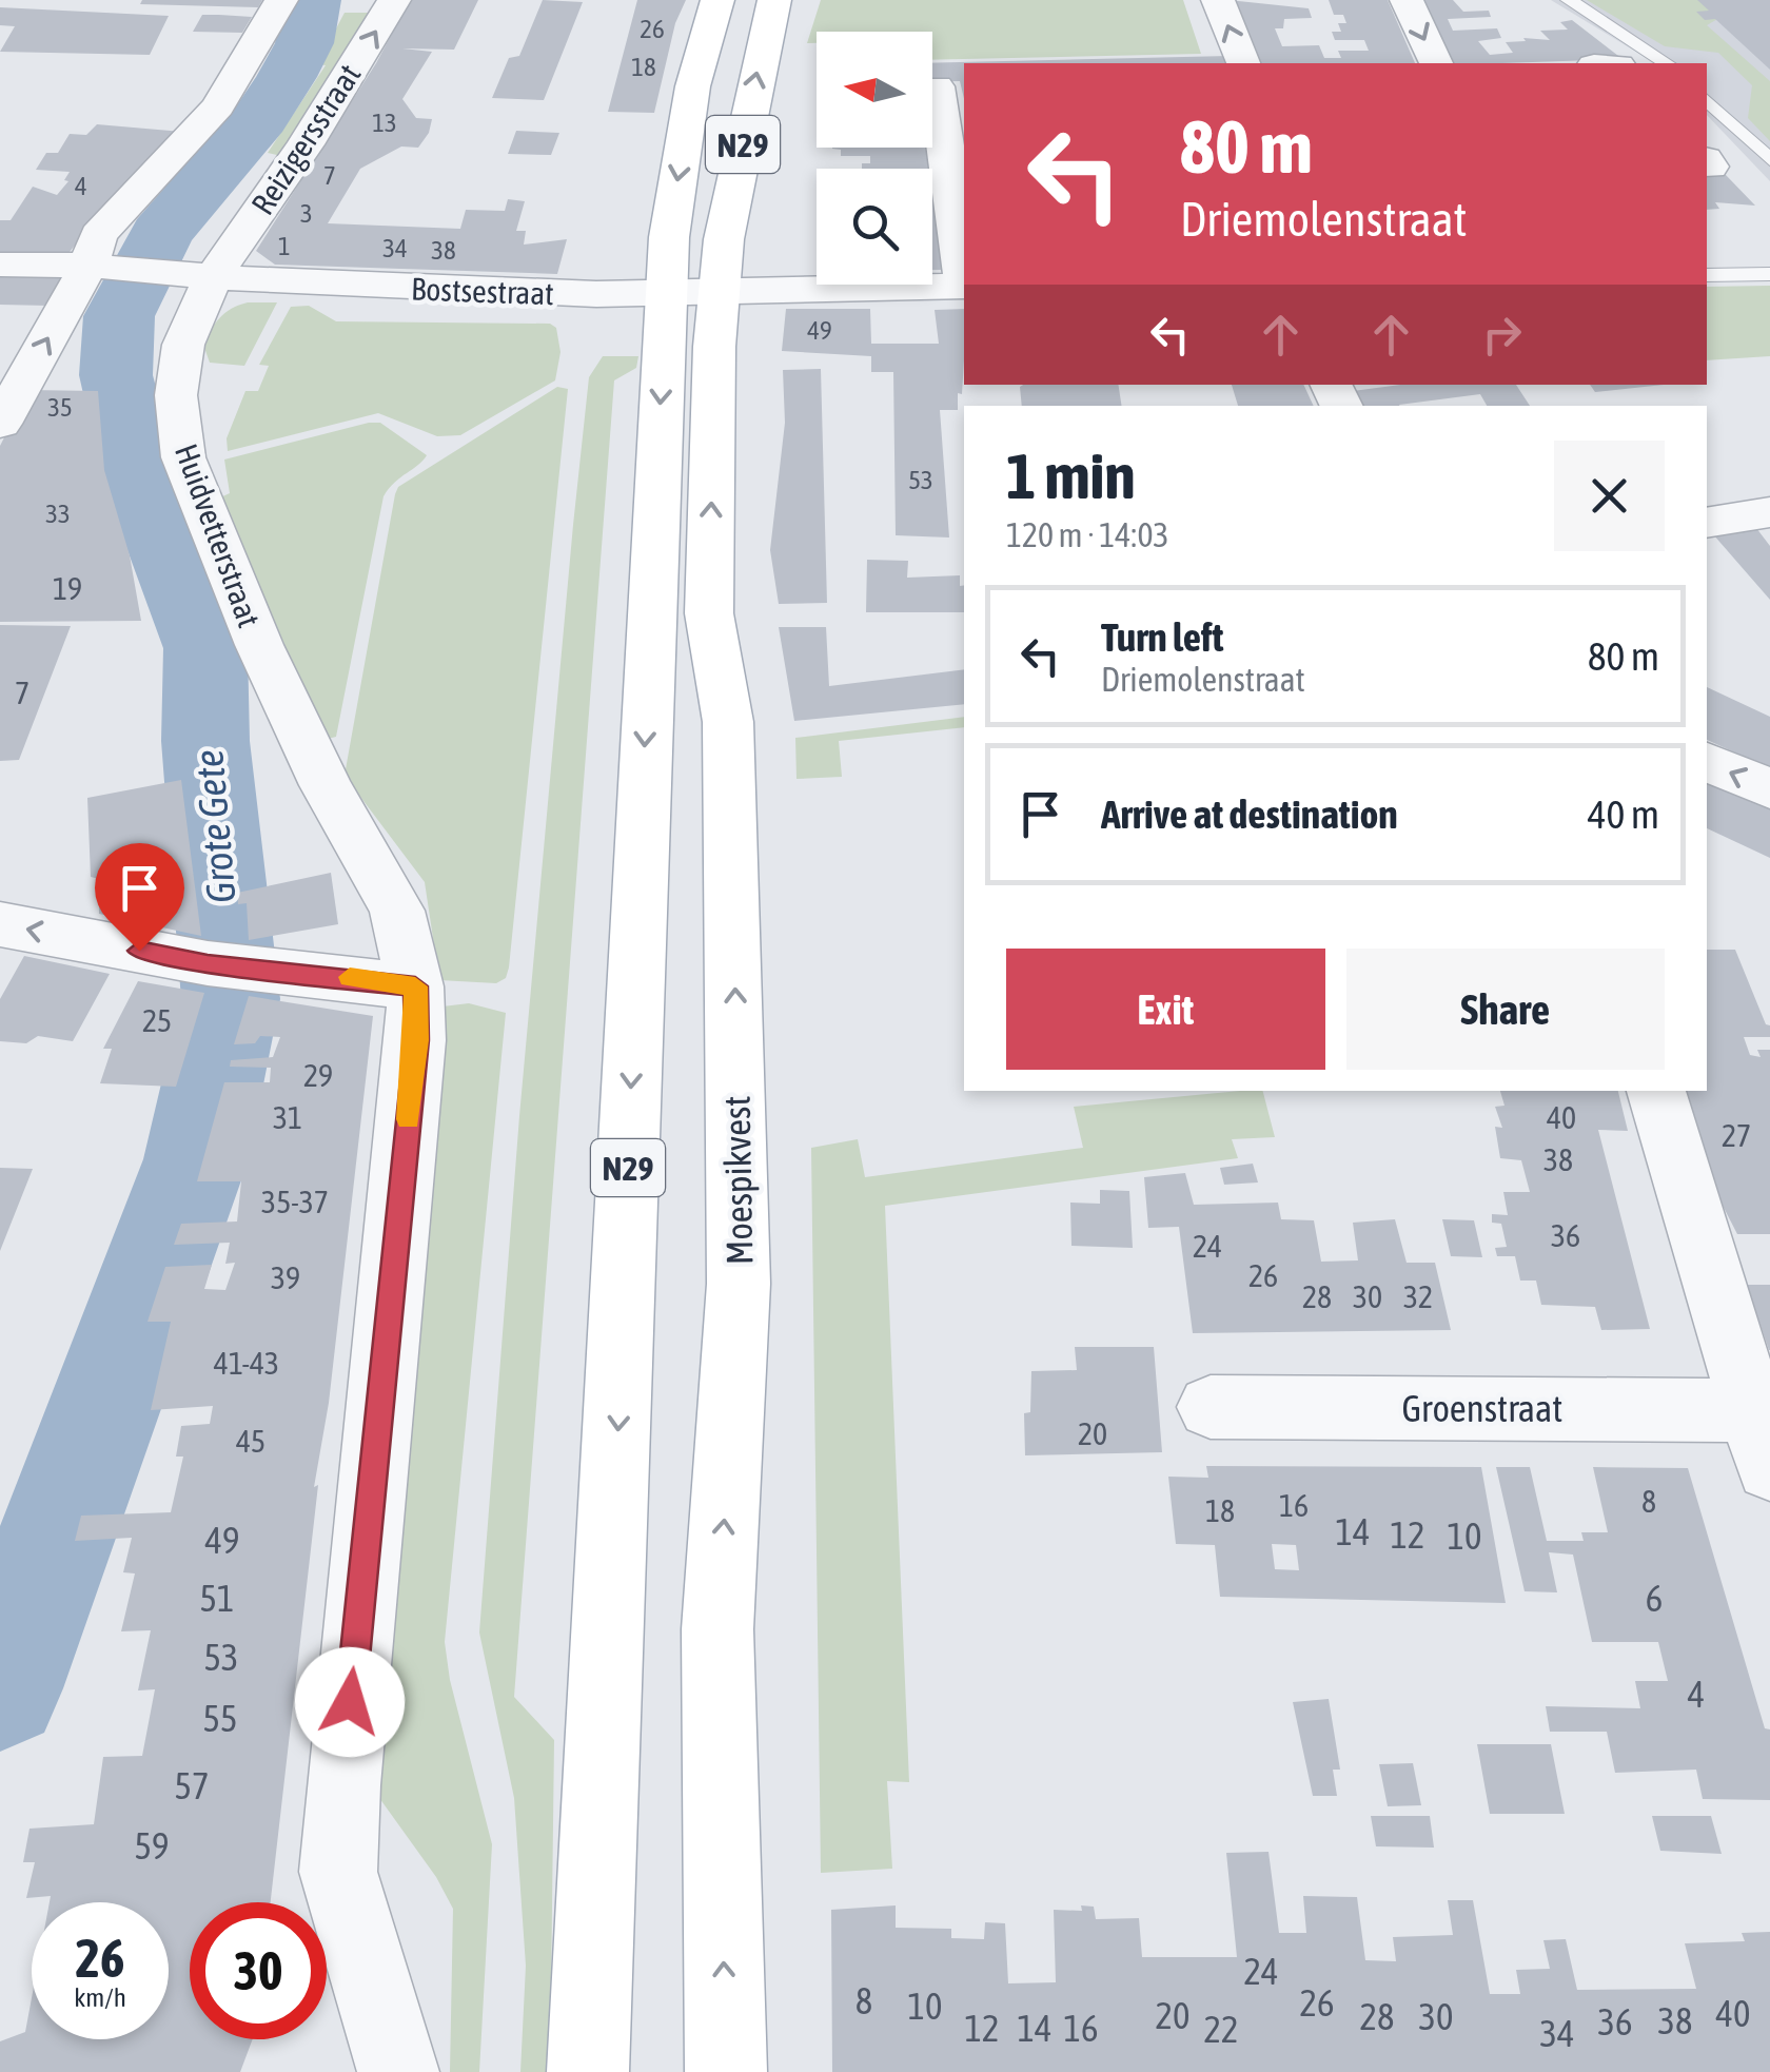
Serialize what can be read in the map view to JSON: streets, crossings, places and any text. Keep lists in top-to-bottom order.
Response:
{
  "streets": {
    "main road": ["N29", "Moespikvest"],
    "street": [
      "Reizigersstraat",
      "Bostsestraat",
      "Huidvetterstraat",
      "Groenstraat"
    ]
  },
  "crossings": [
    ["Reizigersstraat", "Bostsestraat"],
    ["Reizigersstraat", "Huidvetterstraat"],
    ["N29", "Bostsestraat"],
    ["N29", "Moespikvest"],
    ["Bostsestraat", "Huidvetterstraat"],
    ["Bostsestraat", "Moespikvest"]
  ],
  "one_way": ["Reizigersstraat"],
  "water": ["Grote Gete"],
  "house_numbers": [
    "26",
    "18",
    "13",
    "7",
    "4",
    "3",
    "1",
    "34",
    "38",
    "49",
    "35",
    "53",
    "33",
    "19",
    "7",
    "25",
    "29",
    "31",
    "40",
    "27",
    "38",
    "35-37",
    "36",
    "24",
    "26",
    "39",
    "28",
    "30",
    "32",
    "41-43",
    "20",
    "45",
    "8",
    "16",
    "18",
    "14",
    "12",
    "10",
    "49",
    "51",
    "6",
    "53",
    "4",
    "55",
    "57",
    "59",
    "24",
    "8",
    "26",
    "10",
    "40",
    "20",
    "28",
    "30",
    "38",
    "36",
    "12",
    "14",
    "16",
    "22",
    "34"
  ],
  "north": "left",
  "page": {
    "turn": ["80 m", "Driemolenstraat"],
    "heading": ["1 min", "120 m · 14:03"],
    "list": [
      {
        "name": "Turn left",
        "note": "Driemolenstraat",
        "value": "80 m"
      },
      {
        "name": "Arrive at destination",
        "value": "40 m"
      }
    ],
    "buttons": ["Exit", "Share"],
    "speed": "26 km/h",
    "limit": "30"
  }
}
